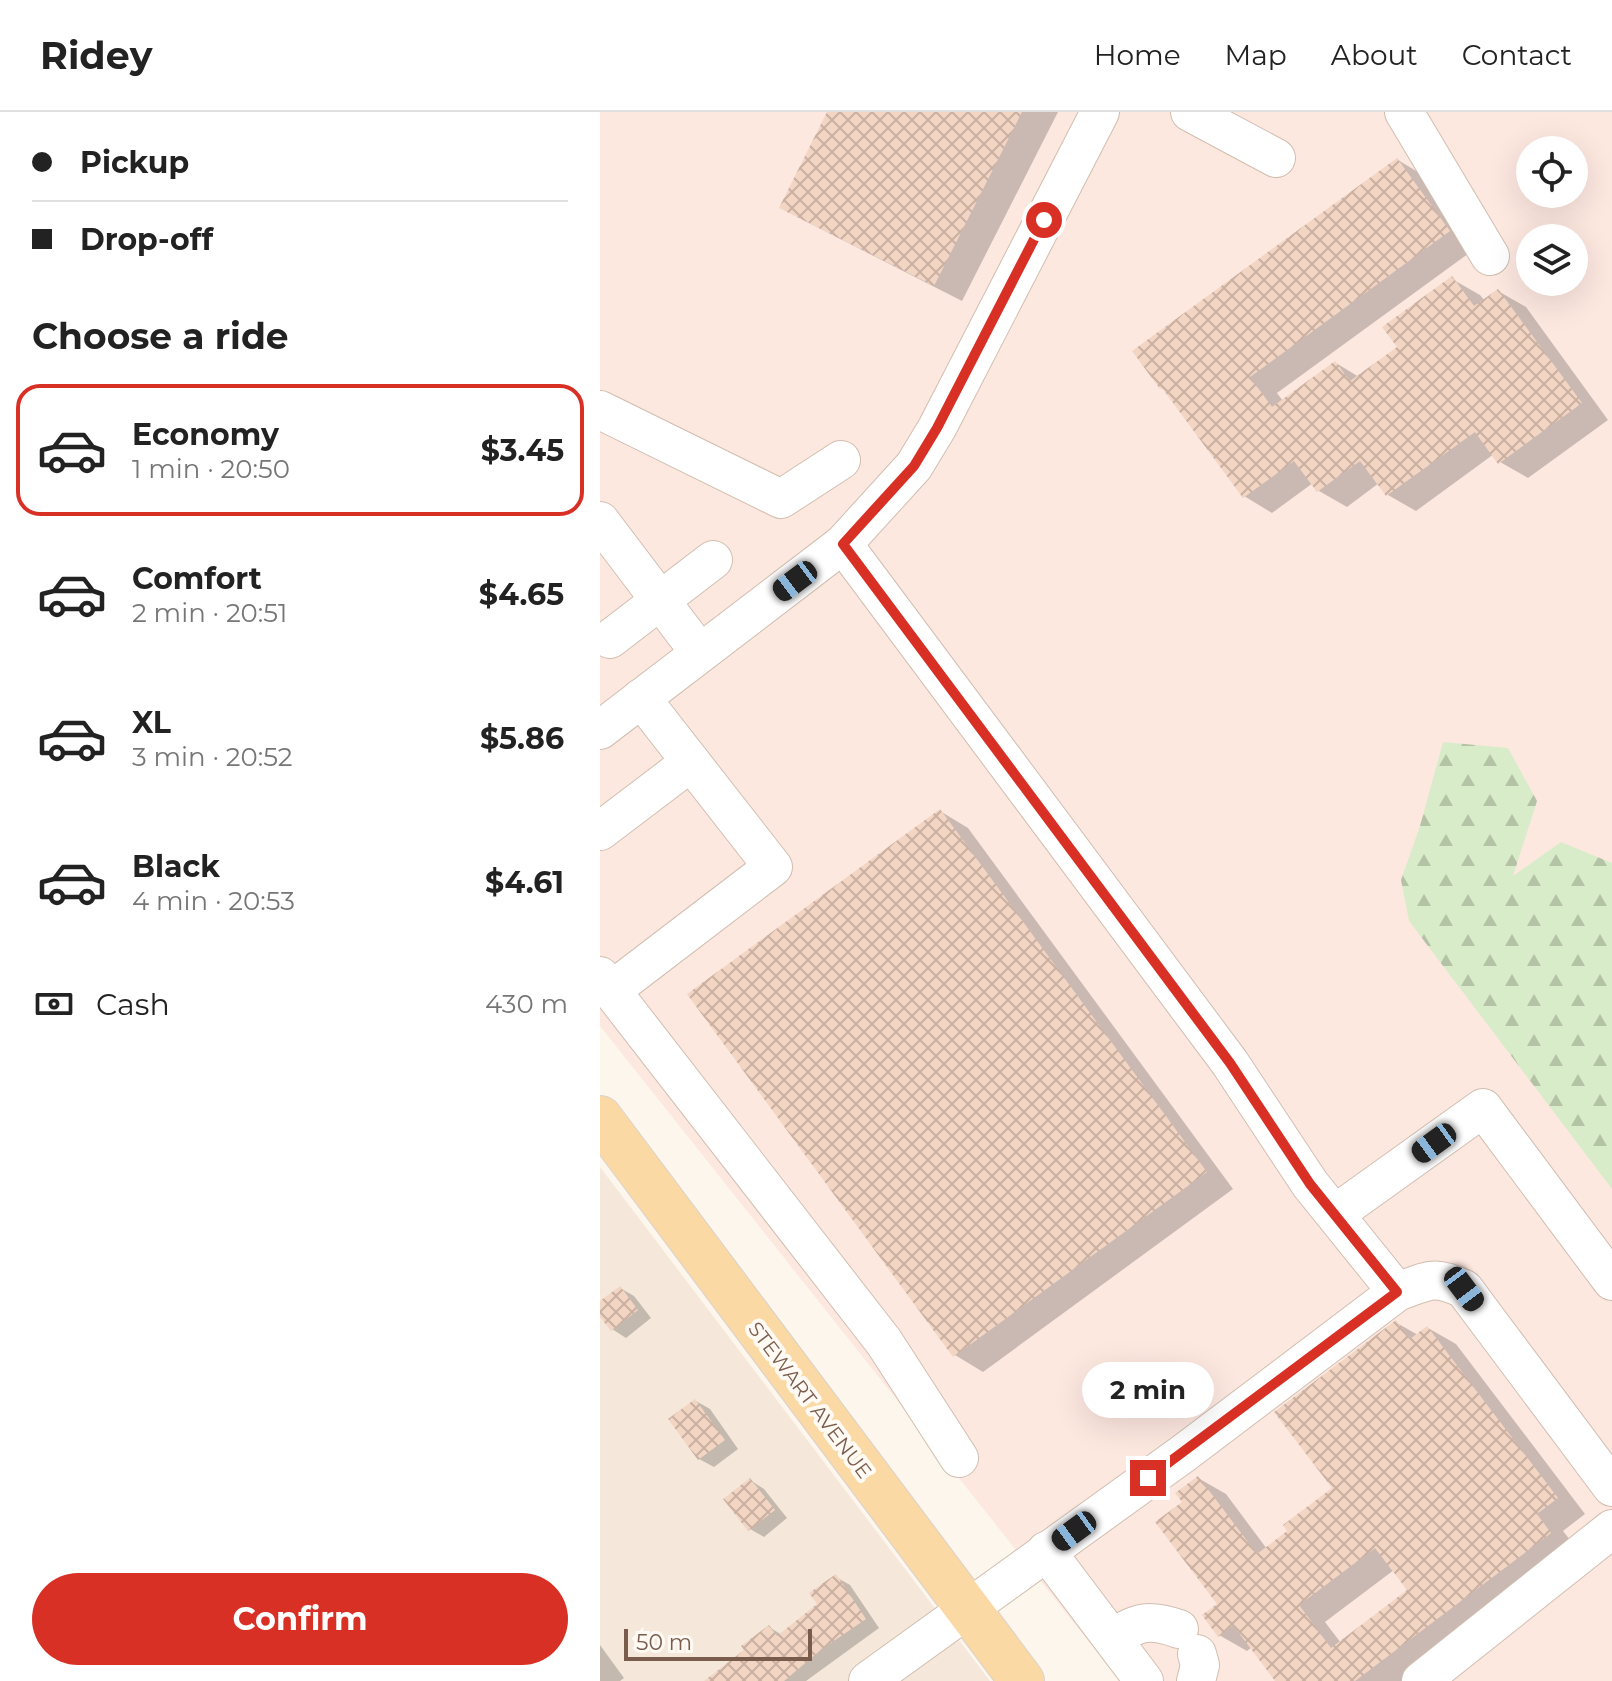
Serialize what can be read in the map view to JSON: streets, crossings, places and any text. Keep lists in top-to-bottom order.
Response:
{
  "streets": {
    "main road": ["STEWART AVENUE"]
  },
  "scale_bar": "50 m",
  "page": {
    "header": "Ridey",
    "nav": [
      "Home",
      "Map",
      "About",
      "Contact"
    ],
    "banner": ["Pickup", "Drop-off"],
    "heading": "Choose a ride",
    "list": [
      {
        "name": "Economy",
        "note": "1 min · 20:50",
        "value": "$3.45"
      },
      {
        "name": "Comfort",
        "note": "2 min · 20:51",
        "value": "$4.65"
      },
      {
        "name": "XL",
        "note": "3 min · 20:52",
        "value": "$5.86"
      },
      {
        "name": "Black",
        "note": "4 min · 20:53",
        "value": "$4.61"
      }
    ],
    "pay": ["Cash", "430 m"],
    "bubble": "2 min",
    "buttons": "Confirm",
    "scale": "50 m"
  }
}
